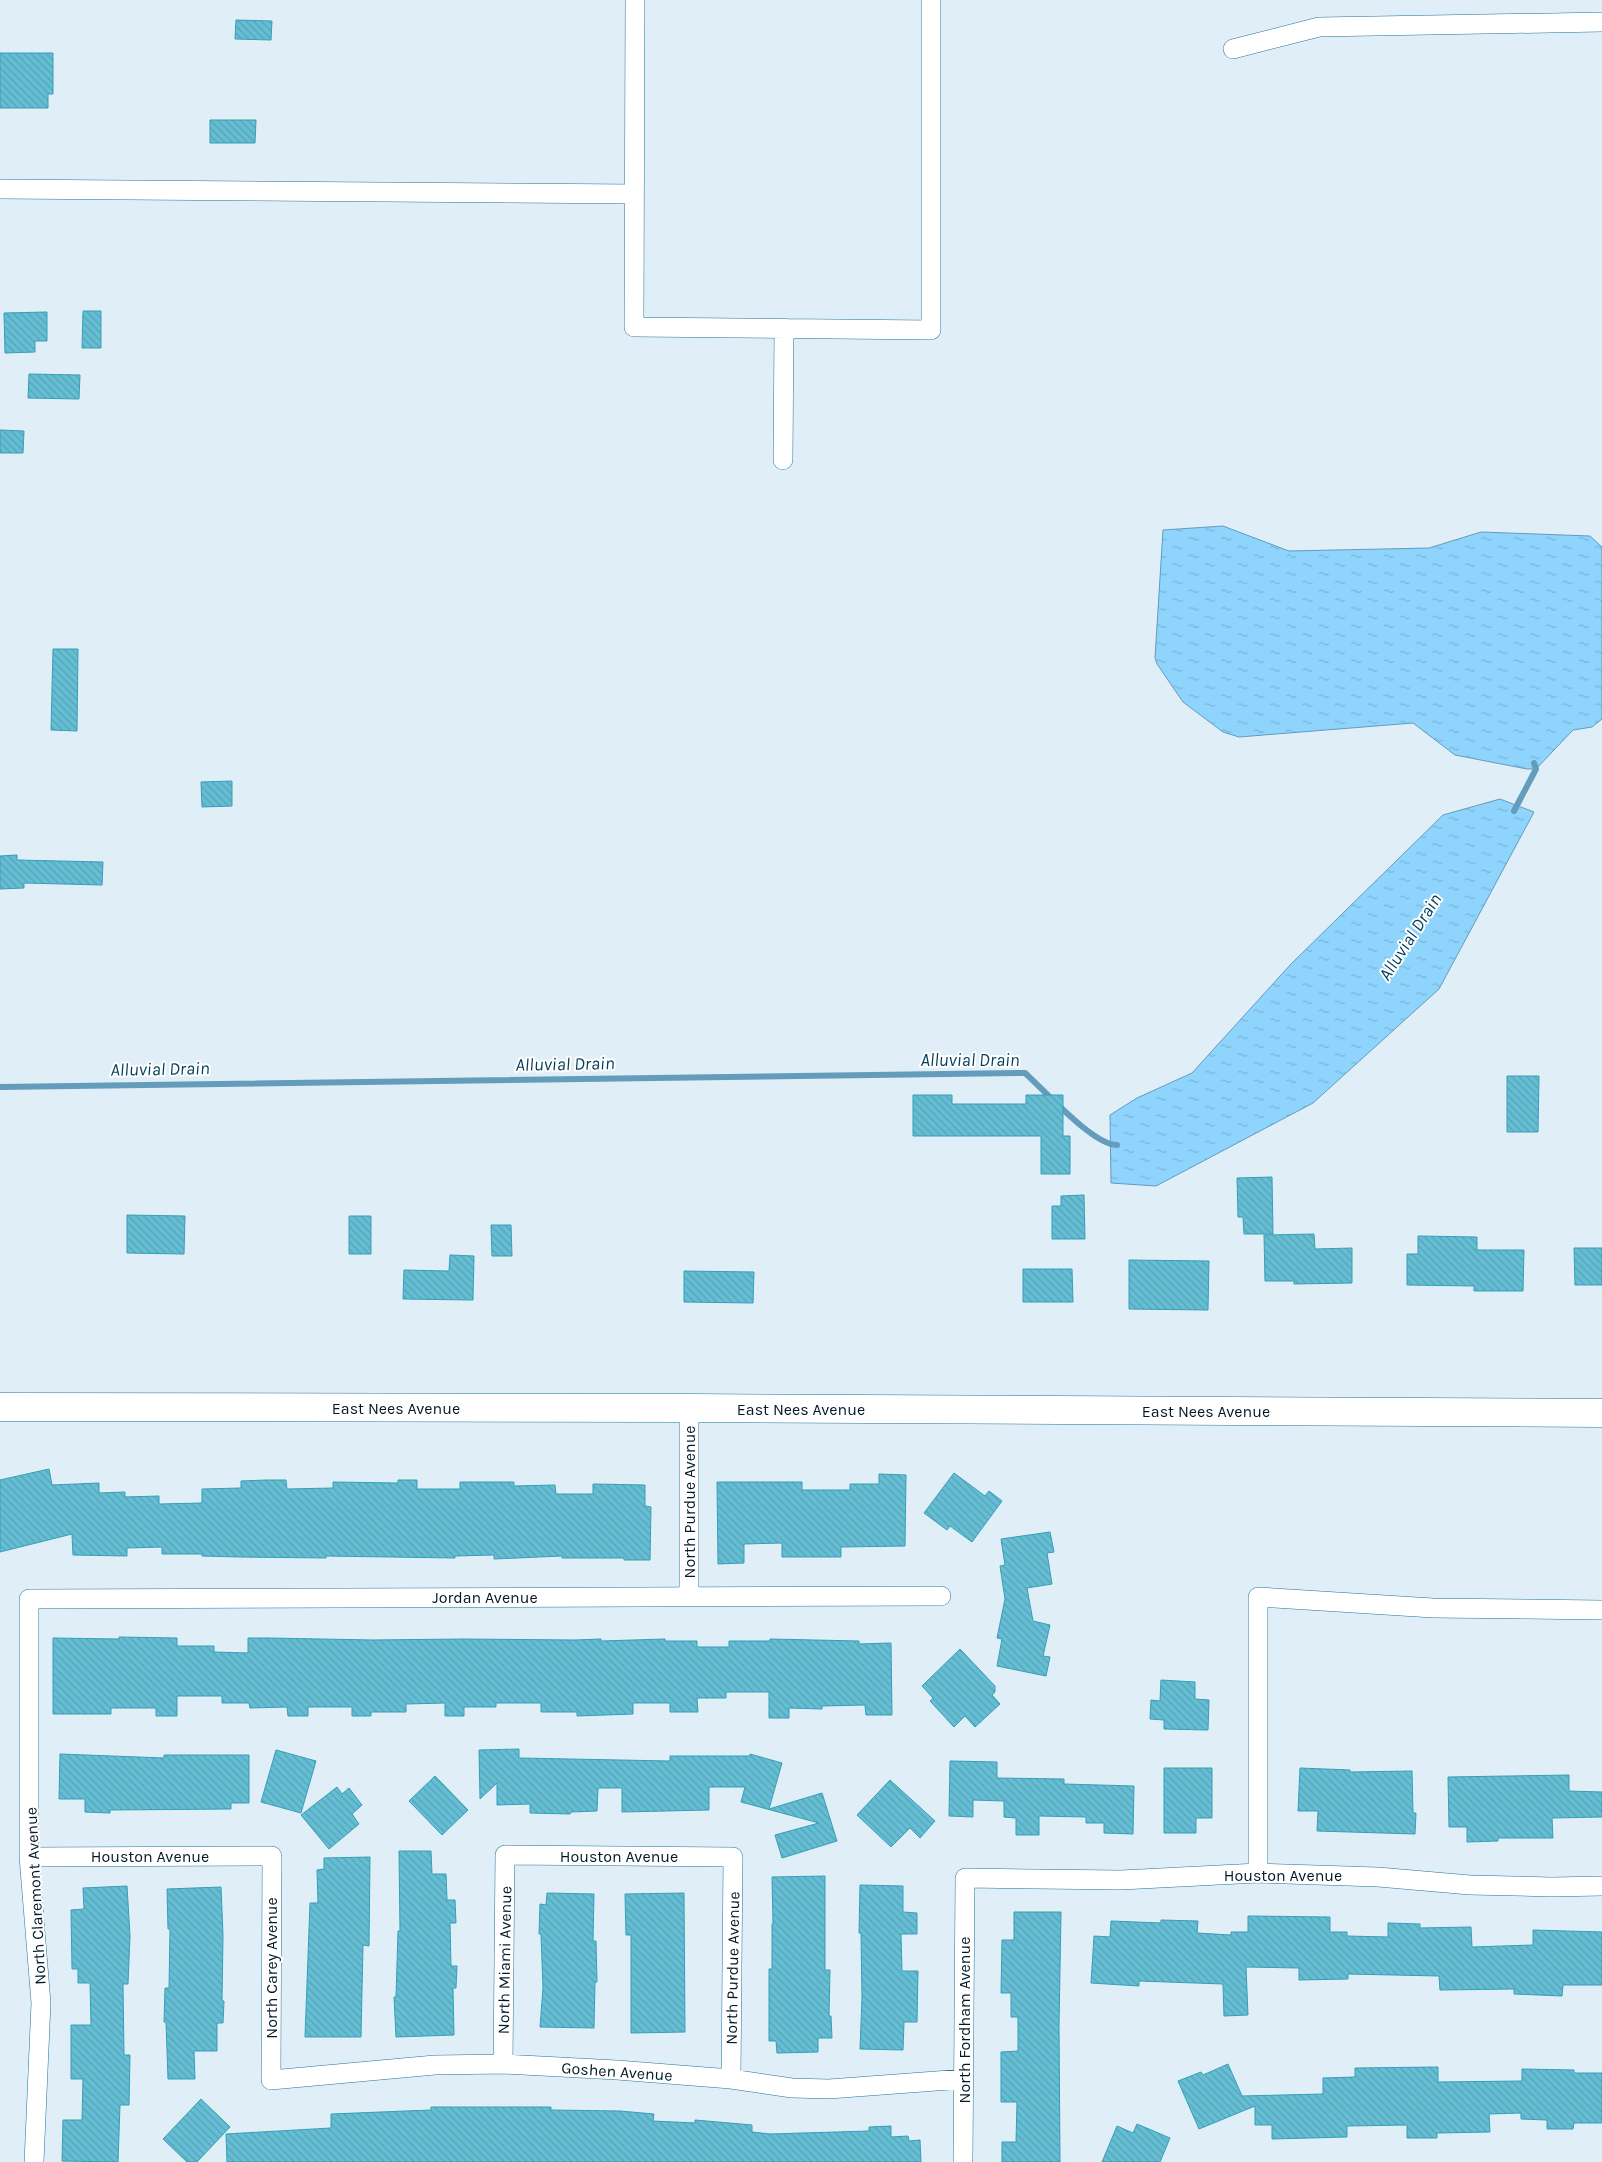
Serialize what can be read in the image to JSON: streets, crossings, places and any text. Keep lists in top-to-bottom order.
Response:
{
  "streets": {
    "main road": ["East Nees Avenue"],
    "street": [
      "North Purdue Avenue",
      "Jordan Avenue",
      "Houston Avenue",
      "North Claremont Avenue",
      "North Miami Avenue",
      "North Carey Avenue",
      "North Fordham Avenue",
      "Goshen Avenue"
    ]
  },
  "crossings": [
    ["East Nees Avenue", "North Purdue Avenue"],
    ["North Purdue Avenue", "Jordan Avenue"],
    ["North Purdue Avenue", "Houston Avenue"],
    ["North Purdue Avenue", "Goshen Avenue"],
    ["Jordan Avenue", "North Claremont Avenue"],
    ["Houston Avenue", "North Claremont Avenue"],
    ["Houston Avenue", "North Miami Avenue"],
    ["Houston Avenue", "North Carey Avenue"],
    ["Houston Avenue", "North Fordham Avenue"],
    ["North Miami Avenue", "Goshen Avenue"],
    ["North Carey Avenue", "Goshen Avenue"],
    ["North Fordham Avenue", "Goshen Avenue"]
  ],
  "water": ["Alluvial Drain"]
}
